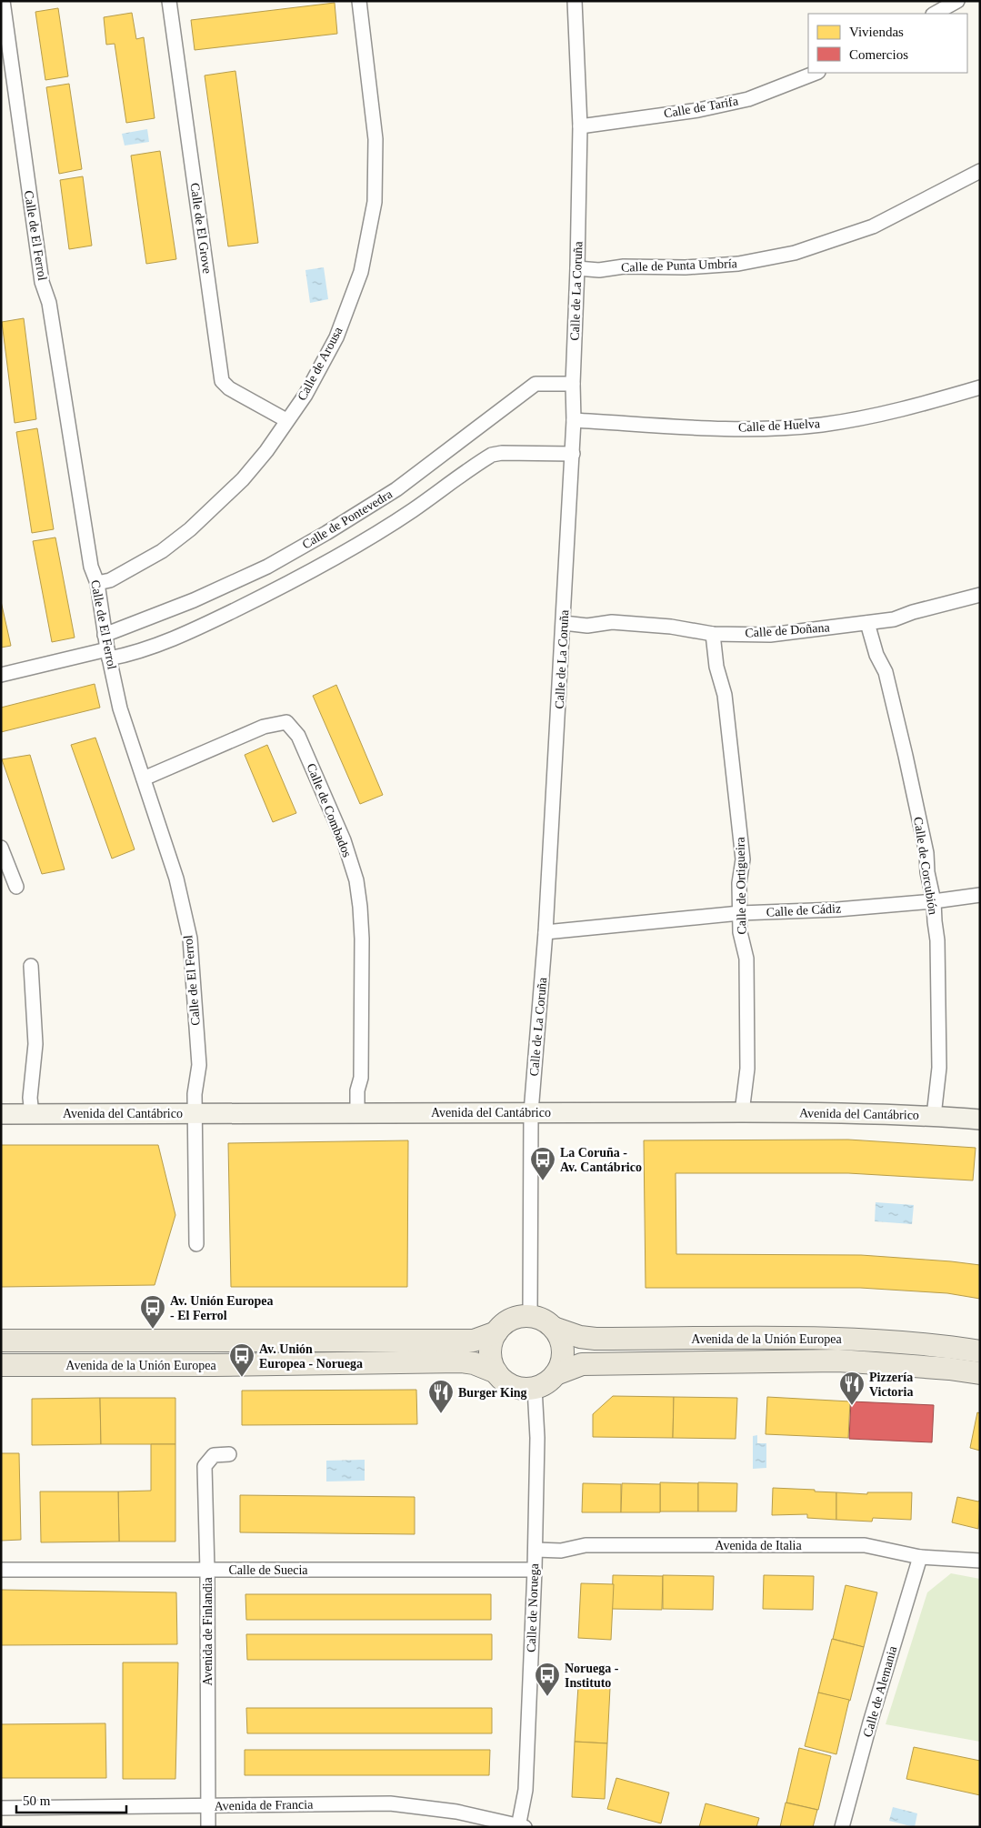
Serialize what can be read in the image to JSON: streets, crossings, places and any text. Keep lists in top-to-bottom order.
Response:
{
  "streets": {
    "main road": ["Avenida de la Unión Europea"],
    "street": [
      "Calle de Tarifa",
      "Calle de El Grove",
      "Calle de El Ferrol",
      "Calle de Punta Umbría",
      "Calle de La Coruña",
      "Calle de Arousa",
      "Calle de Huelva",
      "Calle de Pontevedra",
      "Calle de Doñana",
      "Calle de Combados",
      "Calle de Corcubión",
      "Calle de Ortigueira",
      "Calle de Cádiz",
      "Avenida del Cantábrico",
      "Avenida de Italia",
      "Calle de Suecia",
      "Calle de Noruega",
      "Avenida de Finlandia",
      "Calle de Alemania",
      "Avenida de Francia"
    ]
  },
  "crossings": [
    ["Calle de Tarifa", "Calle de La Coruña"],
    ["Calle de El Grove", "Calle de Arousa"],
    ["Calle de El Ferrol", "Calle de Arousa"],
    ["Calle de El Ferrol", "Calle de Pontevedra"],
    ["Calle de El Ferrol", "Calle de Combados"],
    ["Calle de El Ferrol", "Avenida del Cantábrico"],
    ["Calle de Punta Umbría", "Calle de La Coruña"],
    ["Calle de La Coruña", "Calle de Huelva"],
    ["Calle de La Coruña", "Calle de Pontevedra"],
    ["Calle de La Coruña", "Calle de Doñana"],
    ["Calle de La Coruña", "Calle de Cádiz"],
    ["Calle de La Coruña", "Avenida del Cantábrico"],
    ["Calle de La Coruña", "Avenida de la Unión Europea"],
    ["Calle de La Coruña", "Calle de Noruega"],
    ["Calle de Doñana", "Calle de Corcubión"],
    ["Calle de Doñana", "Calle de Ortigueira"],
    ["Calle de Combados", "Avenida del Cantábrico"],
    ["Calle de Corcubión", "Calle de Cádiz"],
    ["Calle de Corcubión", "Avenida del Cantábrico"],
    ["Calle de Ortigueira", "Calle de Cádiz"],
    ["Calle de Ortigueira", "Avenida del Cantábrico"],
    ["Avenida de la Unión Europea", "Calle de Noruega"],
    ["Avenida de Italia", "Calle de Noruega"],
    ["Avenida de Italia", "Calle de Alemania"],
    ["Calle de Suecia", "Calle de Noruega"],
    ["Calle de Suecia", "Avenida de Finlandia"],
    ["Calle de Noruega", "Avenida de Francia"],
    ["Avenida de Finlandia", "Avenida de Francia"]
  ],
  "places": {
    "bus stop": [
      "La Coruña - Av. Cantábrico",
      "Av. Unión Europea - El Ferrol",
      "Av. Unión Europea - Noruega",
      "Noruega - Instituto"
    ],
    "restaurant": ["Pizzería Victoria", "Burger King"]
  },
  "legend": ["Viviendas", "Comercios"],
  "scale_bar": "50 m"
}
